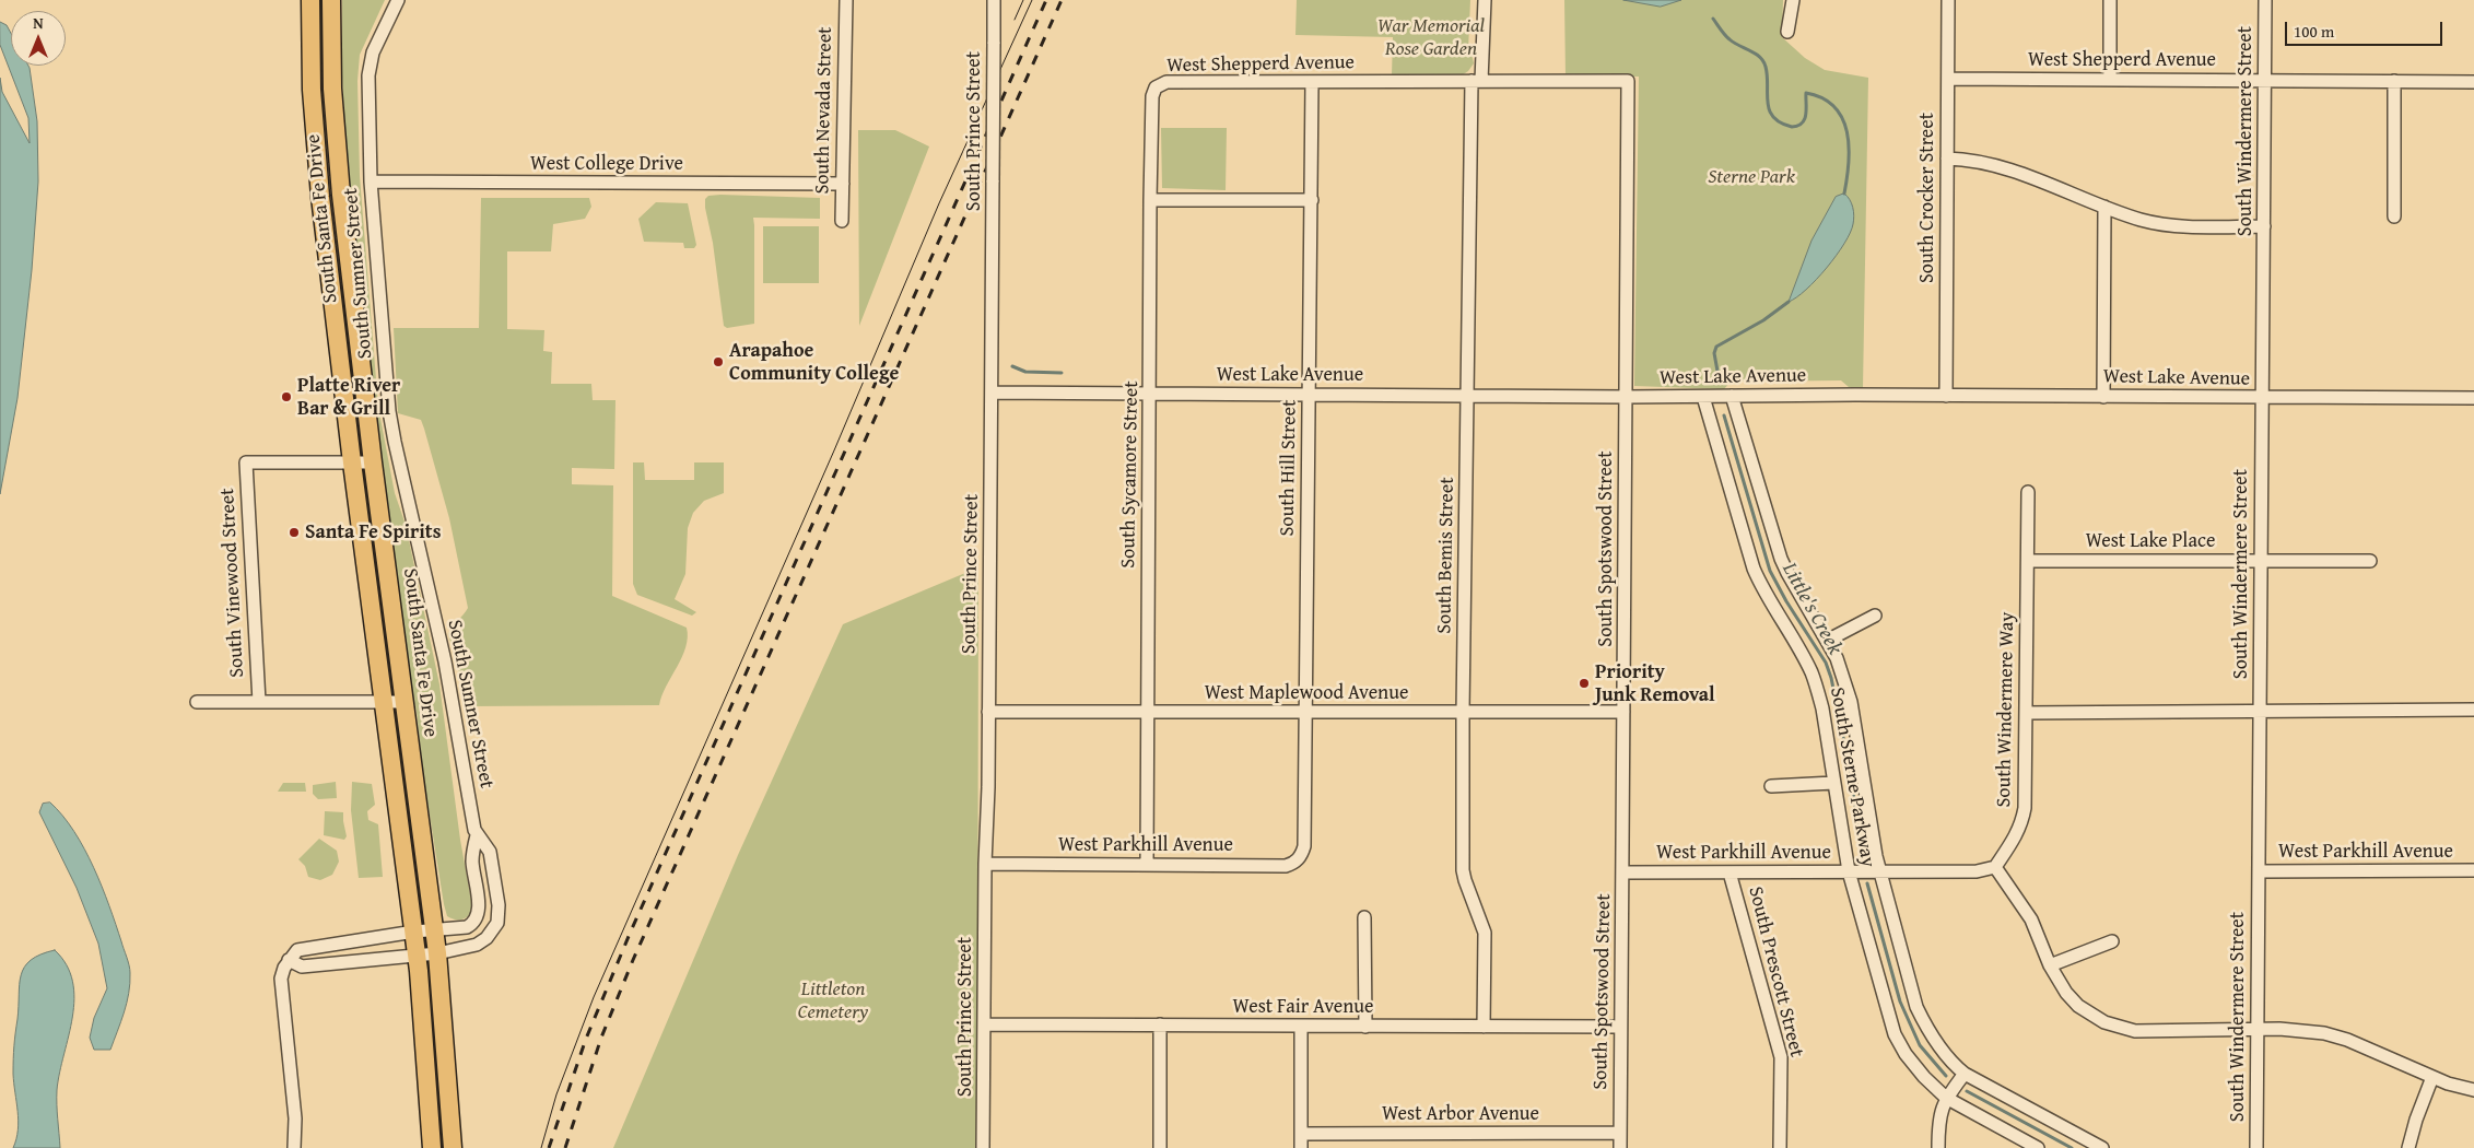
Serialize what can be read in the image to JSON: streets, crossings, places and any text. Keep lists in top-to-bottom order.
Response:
{
  "streets": {
    "highway": ["South Santa Fe Drive"],
    "street": [
      "West Shepperd Avenue",
      "South Nevada Street",
      "South Prince Street",
      "South Windermere Street",
      "West College Drive",
      "South Crocker Street",
      "South Sumner Street",
      "West Lake Avenue",
      "South Hill Street",
      "South Sycamore Street",
      "West Lake Place",
      "South Spotswood Street",
      "South Bemis Street",
      "South Vinewood Street",
      "West Maplewood Avenue",
      "South Windermere Way",
      "South Sterne Parkway",
      "West Parkhill Avenue",
      "South Prescott Street",
      "West Fair Avenue",
      "West Arbor Avenue"
    ]
  },
  "crossings": [
    ["West Shepperd Avenue", "South Windermere Street"],
    ["West Shepperd Avenue", "South Crocker Street"],
    ["West Shepperd Avenue", "South Hill Street"],
    ["West Shepperd Avenue", "South Sycamore Street"],
    ["West Shepperd Avenue", "South Spotswood Street"],
    ["West Shepperd Avenue", "South Bemis Street"],
    ["South Nevada Street", "West College Drive"],
    ["South Prince Street", "West Lake Avenue"],
    ["South Prince Street", "West Maplewood Avenue"],
    ["South Prince Street", "West Parkhill Avenue"],
    ["South Prince Street", "West Fair Avenue"],
    ["South Windermere Street", "West Lake Avenue"],
    ["South Windermere Street", "West Lake Place"],
    ["South Windermere Street", "West Parkhill Avenue"],
    ["West College Drive", "South Sumner Street"],
    ["South Crocker Street", "West Lake Avenue"],
    ["South Santa Fe Drive", "South Sumner Street"],
    ["South Santa Fe Drive", "South Vinewood Street"],
    ["West Lake Avenue", "South Hill Street"],
    ["West Lake Avenue", "South Sycamore Street"],
    ["West Lake Avenue", "South Spotswood Street"],
    ["West Lake Avenue", "South Bemis Street"],
    ["West Lake Avenue", "South Sterne Parkway"],
    ["South Hill Street", "West Maplewood Avenue"],
    ["South Hill Street", "West Parkhill Avenue"],
    ["South Sycamore Street", "West Maplewood Avenue"],
    ["South Sycamore Street", "West Parkhill Avenue"],
    ["West Lake Place", "South Windermere Way"],
    ["South Spotswood Street", "West Maplewood Avenue"],
    ["South Spotswood Street", "West Parkhill Avenue"],
    ["South Spotswood Street", "West Fair Avenue"],
    ["South Spotswood Street", "West Arbor Avenue"],
    ["South Bemis Street", "West Maplewood Avenue"],
    ["South Bemis Street", "West Fair Avenue"],
    ["South Windermere Way", "West Parkhill Avenue"],
    ["South Sterne Parkway", "West Parkhill Avenue"],
    ["West Parkhill Avenue", "South Prescott Street"]
  ],
  "water": ["Little's Creek"],
  "parks": ["War Memorial Rose Garden", "Sterne Park", "Littleton Cemetery"],
  "places": [
    "Arapahoe Community College",
    "Platte River Bar & Grill",
    "Santa Fe Spirits",
    "Priority Junk Removal"
  ],
  "scale_bar": "100 m",
  "north": "top"
}
